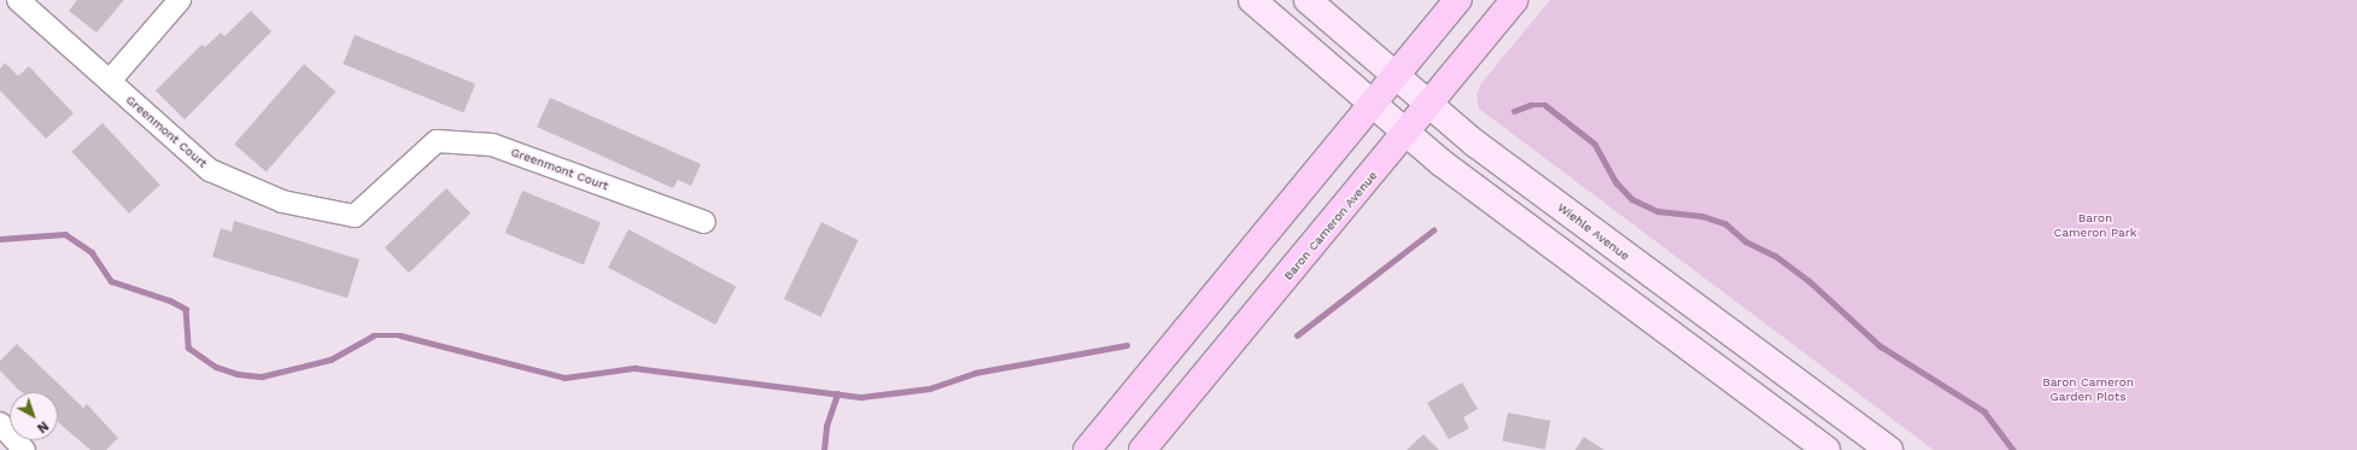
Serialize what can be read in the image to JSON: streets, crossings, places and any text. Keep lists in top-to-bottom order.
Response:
{
  "streets": {
    "main road": ["Baron Cameron Avenue", "Wiehle Avenue"],
    "street": ["Greenmont Court"]
  },
  "crossings": [
    ["Baron Cameron Avenue", "Wiehle Avenue"]
  ],
  "parks": ["Baron Cameron Park", "Baron Cameron Garden Plots"],
  "north": "bottom right"
}
